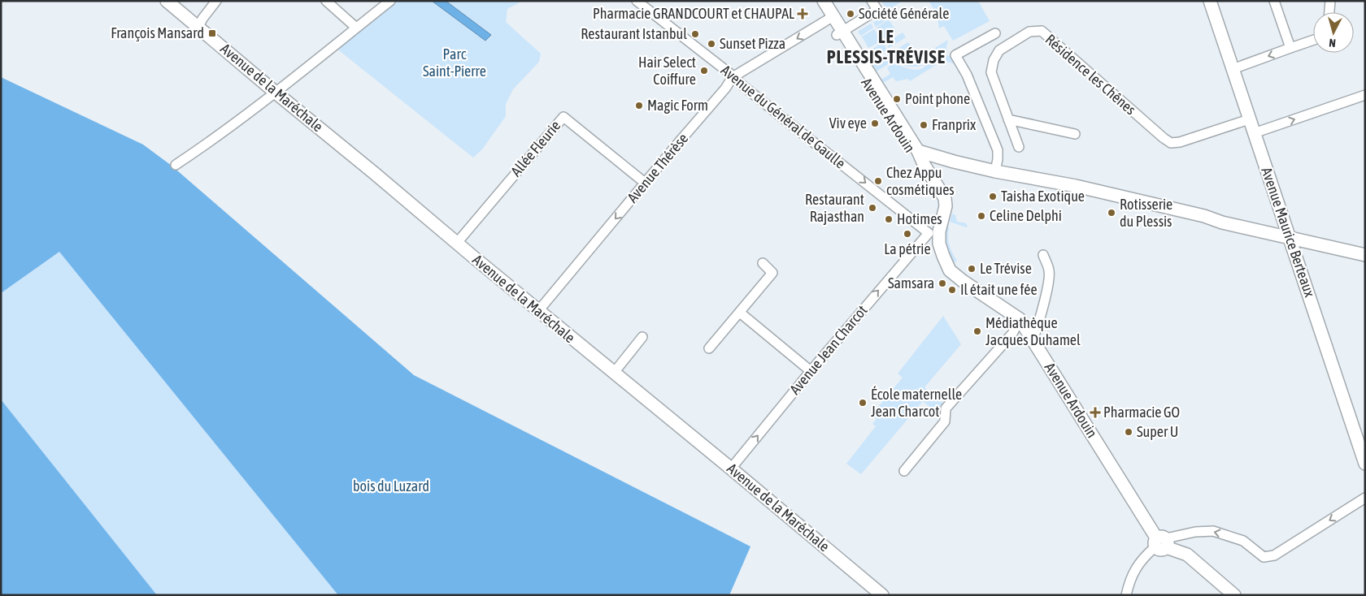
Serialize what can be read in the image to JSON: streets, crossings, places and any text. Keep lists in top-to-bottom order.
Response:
{
  "streets": {
    "street": [
      "Résidence les Chênes",
      "Avenue de la Maréchale",
      "Avenue Ardouin",
      "Avenue du Général de Gaulle",
      "Allée Fleurie",
      "Avenue Thérèse",
      "Avenue Maurice Berteaux",
      "Avenue Jean Charcot"
    ]
  },
  "crossings": [
    ["Résidence les Chênes", "Avenue Maurice Berteaux"],
    ["Avenue de la Maréchale", "Allée Fleurie"],
    ["Avenue de la Maréchale", "Avenue Thérèse"],
    ["Avenue de la Maréchale", "Avenue Jean Charcot"],
    ["Avenue Ardouin", "Avenue du Général de Gaulle"],
    ["Avenue Ardouin", "Avenue Thérèse"],
    ["Avenue Ardouin", "Avenue Jean Charcot"],
    ["Avenue du Général de Gaulle", "Avenue Thérèse"],
    ["Avenue du Général de Gaulle", "Avenue Jean Charcot"],
    ["Allée Fleurie", "Avenue Thérèse"]
  ],
  "one_way": ["Avenue du Général de Gaulle", "Avenue Thérèse", "Avenue Jean Charcot"],
  "districts": ["LE PLESSIS-TRÉVISE"],
  "parks": ["Parc Saint-Pierre", "bois du Luzard"],
  "places": {
    "health": ["Pharmacie GRANDCOURT et CHAUPAL", "Pharmacie GO"],
    "other": [
      "Société Générale",
      "Restaurant Istanbul",
      "Sunset Pizza",
      "Hair Select Coiffure",
      "Point phone",
      "Magic Form",
      "Viv eye",
      "Franprix",
      "Chez Appu cosmétiques",
      "Taisha Exotique",
      "Restaurant Rajasthan",
      "Rotisserie du Plessis",
      "Celine Delphi",
      "Hotimes",
      "La pétrie",
      "Le Trévise",
      "Samsara",
      "Il était une fée",
      "Médiathèque Jacques Duhamel",
      "École maternelle Jean Charcot",
      "Super U"
    ],
    "transit": ["François Mansard"]
  },
  "north": "bottom"
}
